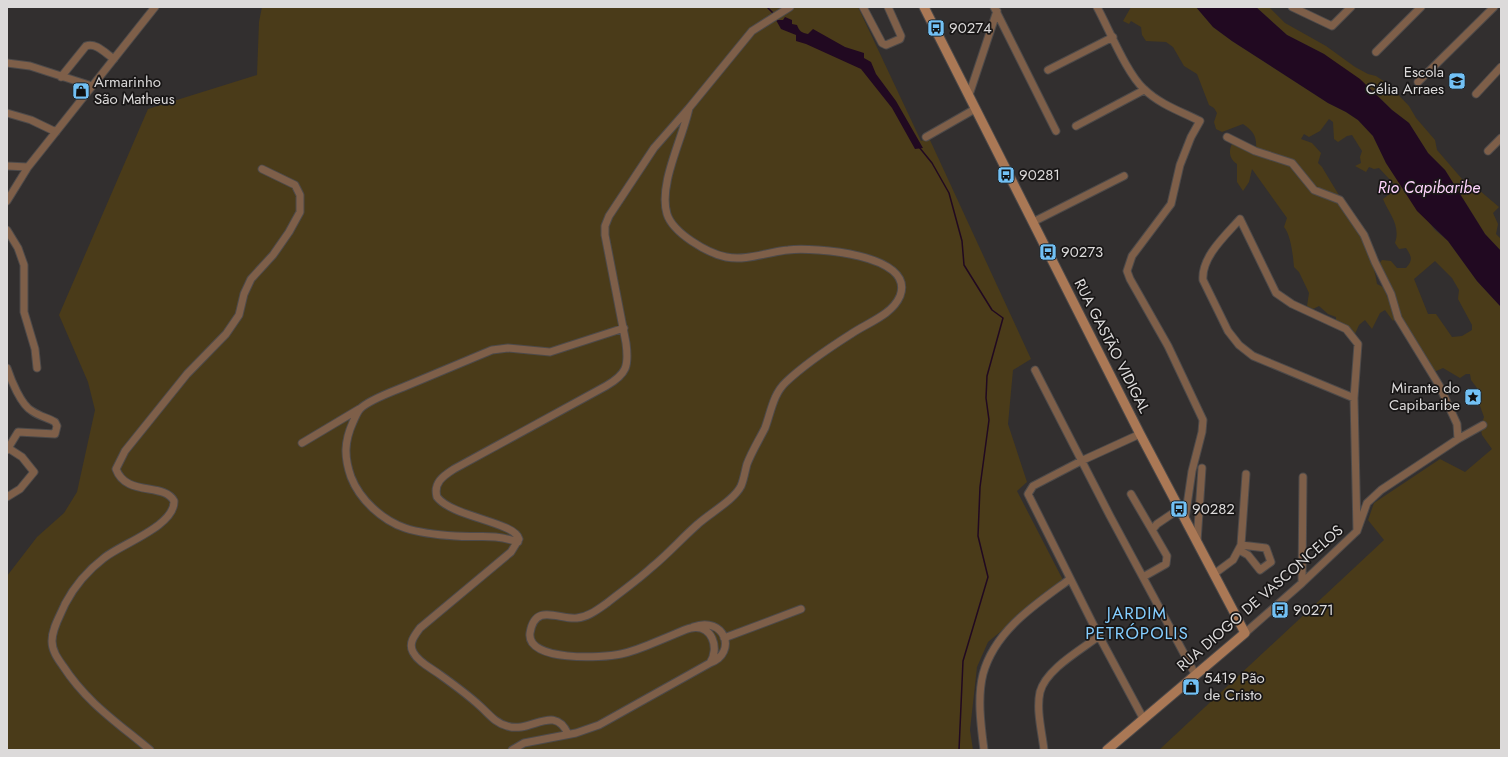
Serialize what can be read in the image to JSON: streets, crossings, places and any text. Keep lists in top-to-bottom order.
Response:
{
  "streets": {
    "street": ["RUA GASTÃO VIDIGAL", "RUA DIOGO DE VASCONCELOS"]
  },
  "crossings": [
    ["RUA GASTÃO VIDIGAL", "RUA DIOGO DE VASCONCELOS"]
  ],
  "districts": ["JARDIM PETRÓPOLIS"],
  "water": ["Rio Capibaribe"],
  "places": {
    "bus stop": [
      "90274",
      "90281",
      "90273",
      "90282",
      "90271"
    ],
    "school or university": ["Escola Célia Arraes"],
    "shop": ["Armarinho São Matheus", "5419 Pão de Cristo"],
    "place": ["Mirante do Capibaribe"]
  }
}
